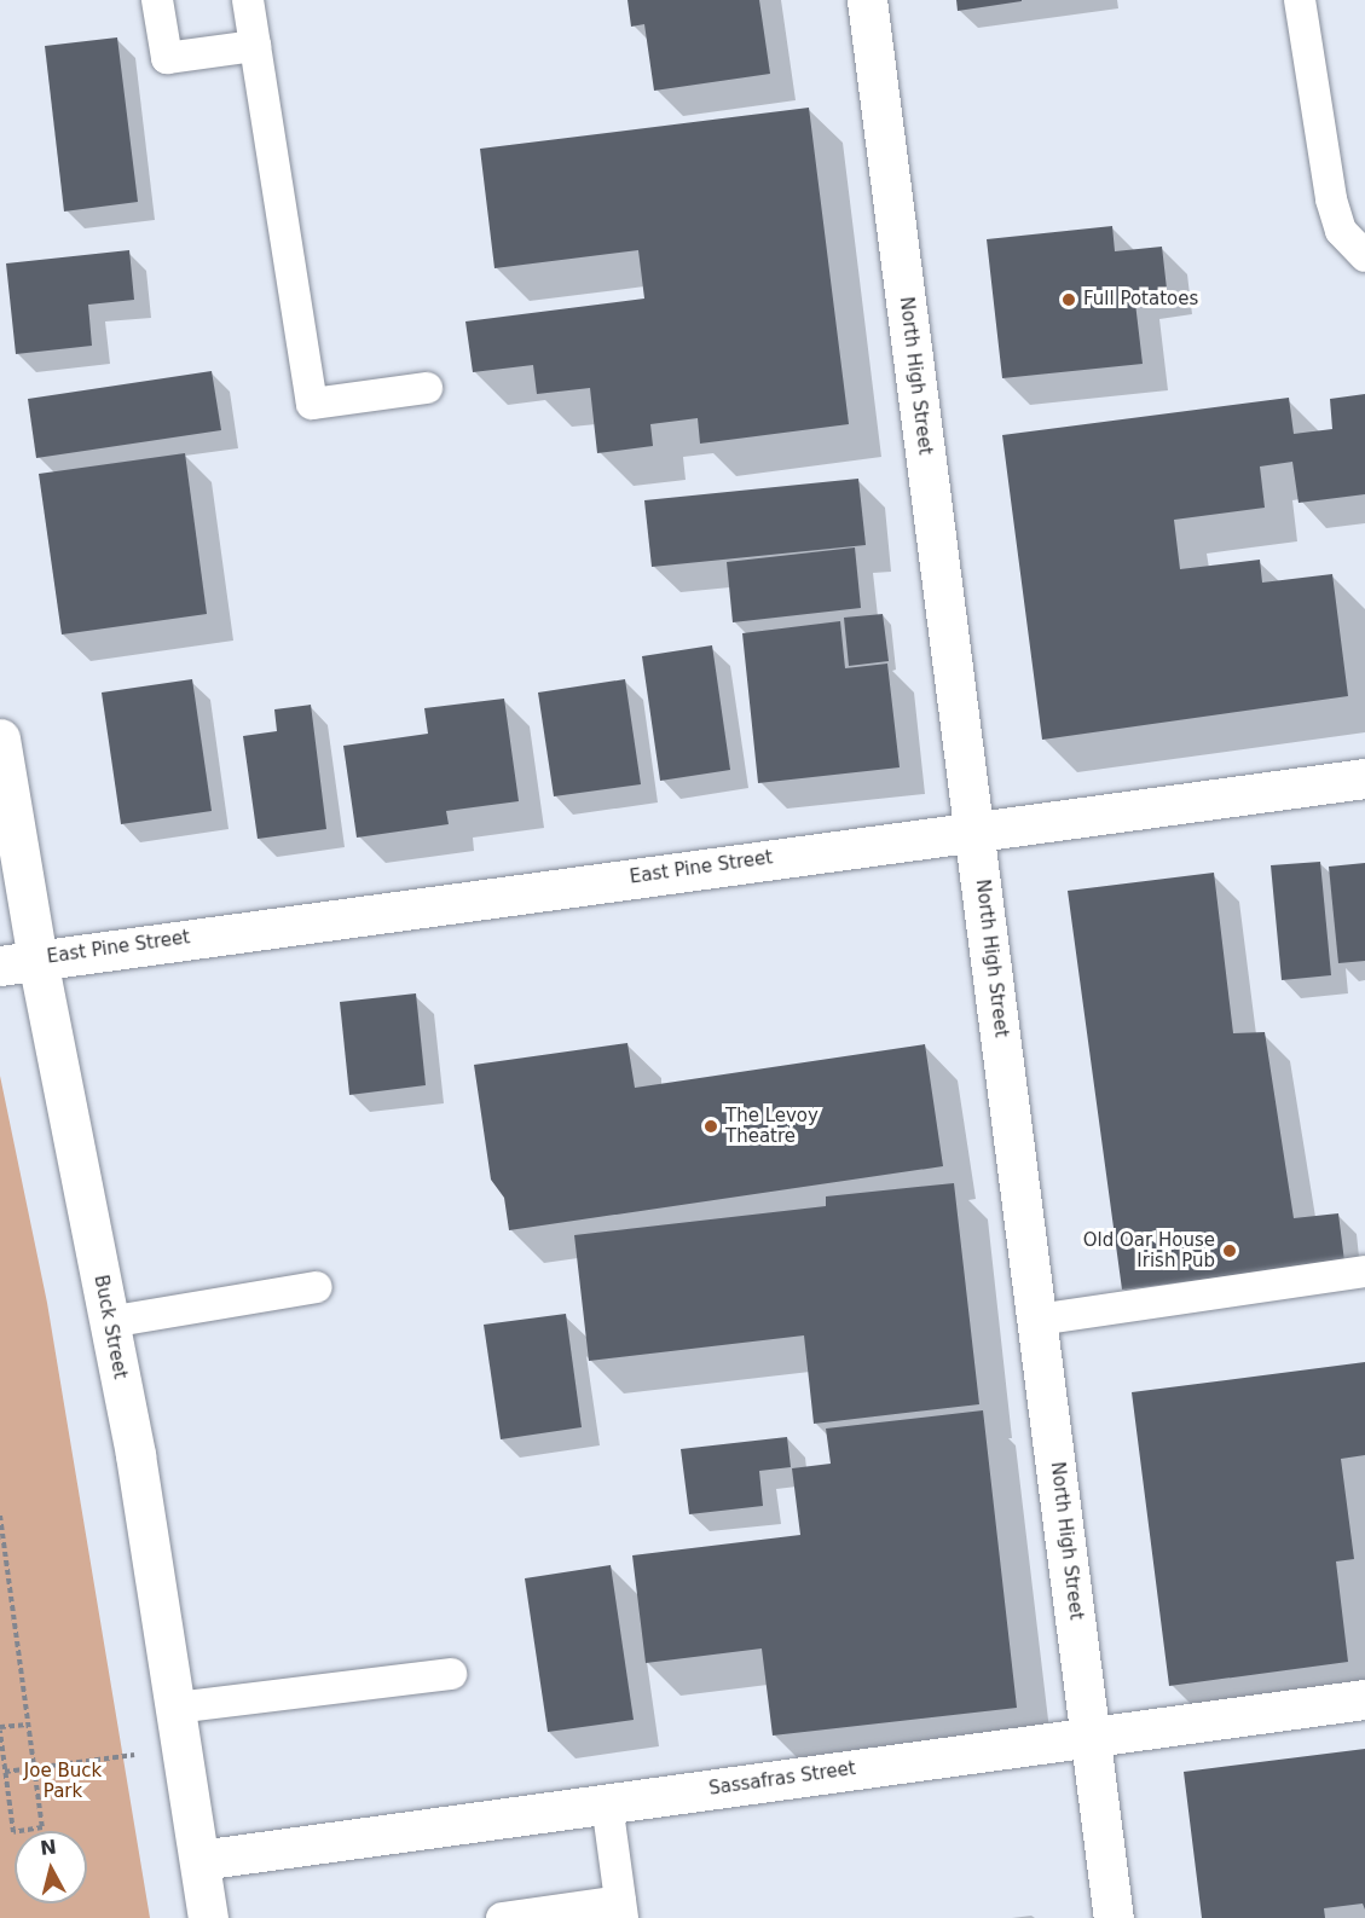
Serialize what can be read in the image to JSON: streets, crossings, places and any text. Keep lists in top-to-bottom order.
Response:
{
  "streets": {
    "street": [
      "North High Street",
      "East Pine Street",
      "Buck Street",
      "Sassafras Street"
    ]
  },
  "crossings": [
    ["North High Street", "East Pine Street"],
    ["North High Street", "Sassafras Street"],
    ["East Pine Street", "Buck Street"],
    ["Buck Street", "Sassafras Street"]
  ],
  "parks": ["Joe Buck Park"],
  "places": ["Full Potatoes", "The Levoy Theatre", "Old Oar House Irish Pub"],
  "north": "top"
}
